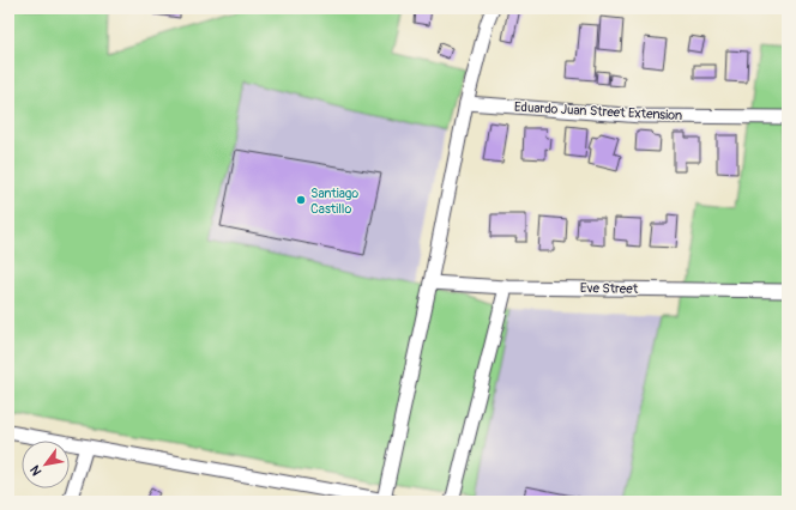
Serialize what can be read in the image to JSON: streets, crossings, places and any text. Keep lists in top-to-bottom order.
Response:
{
  "streets": {
    "street": ["Eduardo Juan Street Extension", "Eve Street"]
  },
  "places": ["Santiago Castillo"],
  "north": "bottom left"
}
